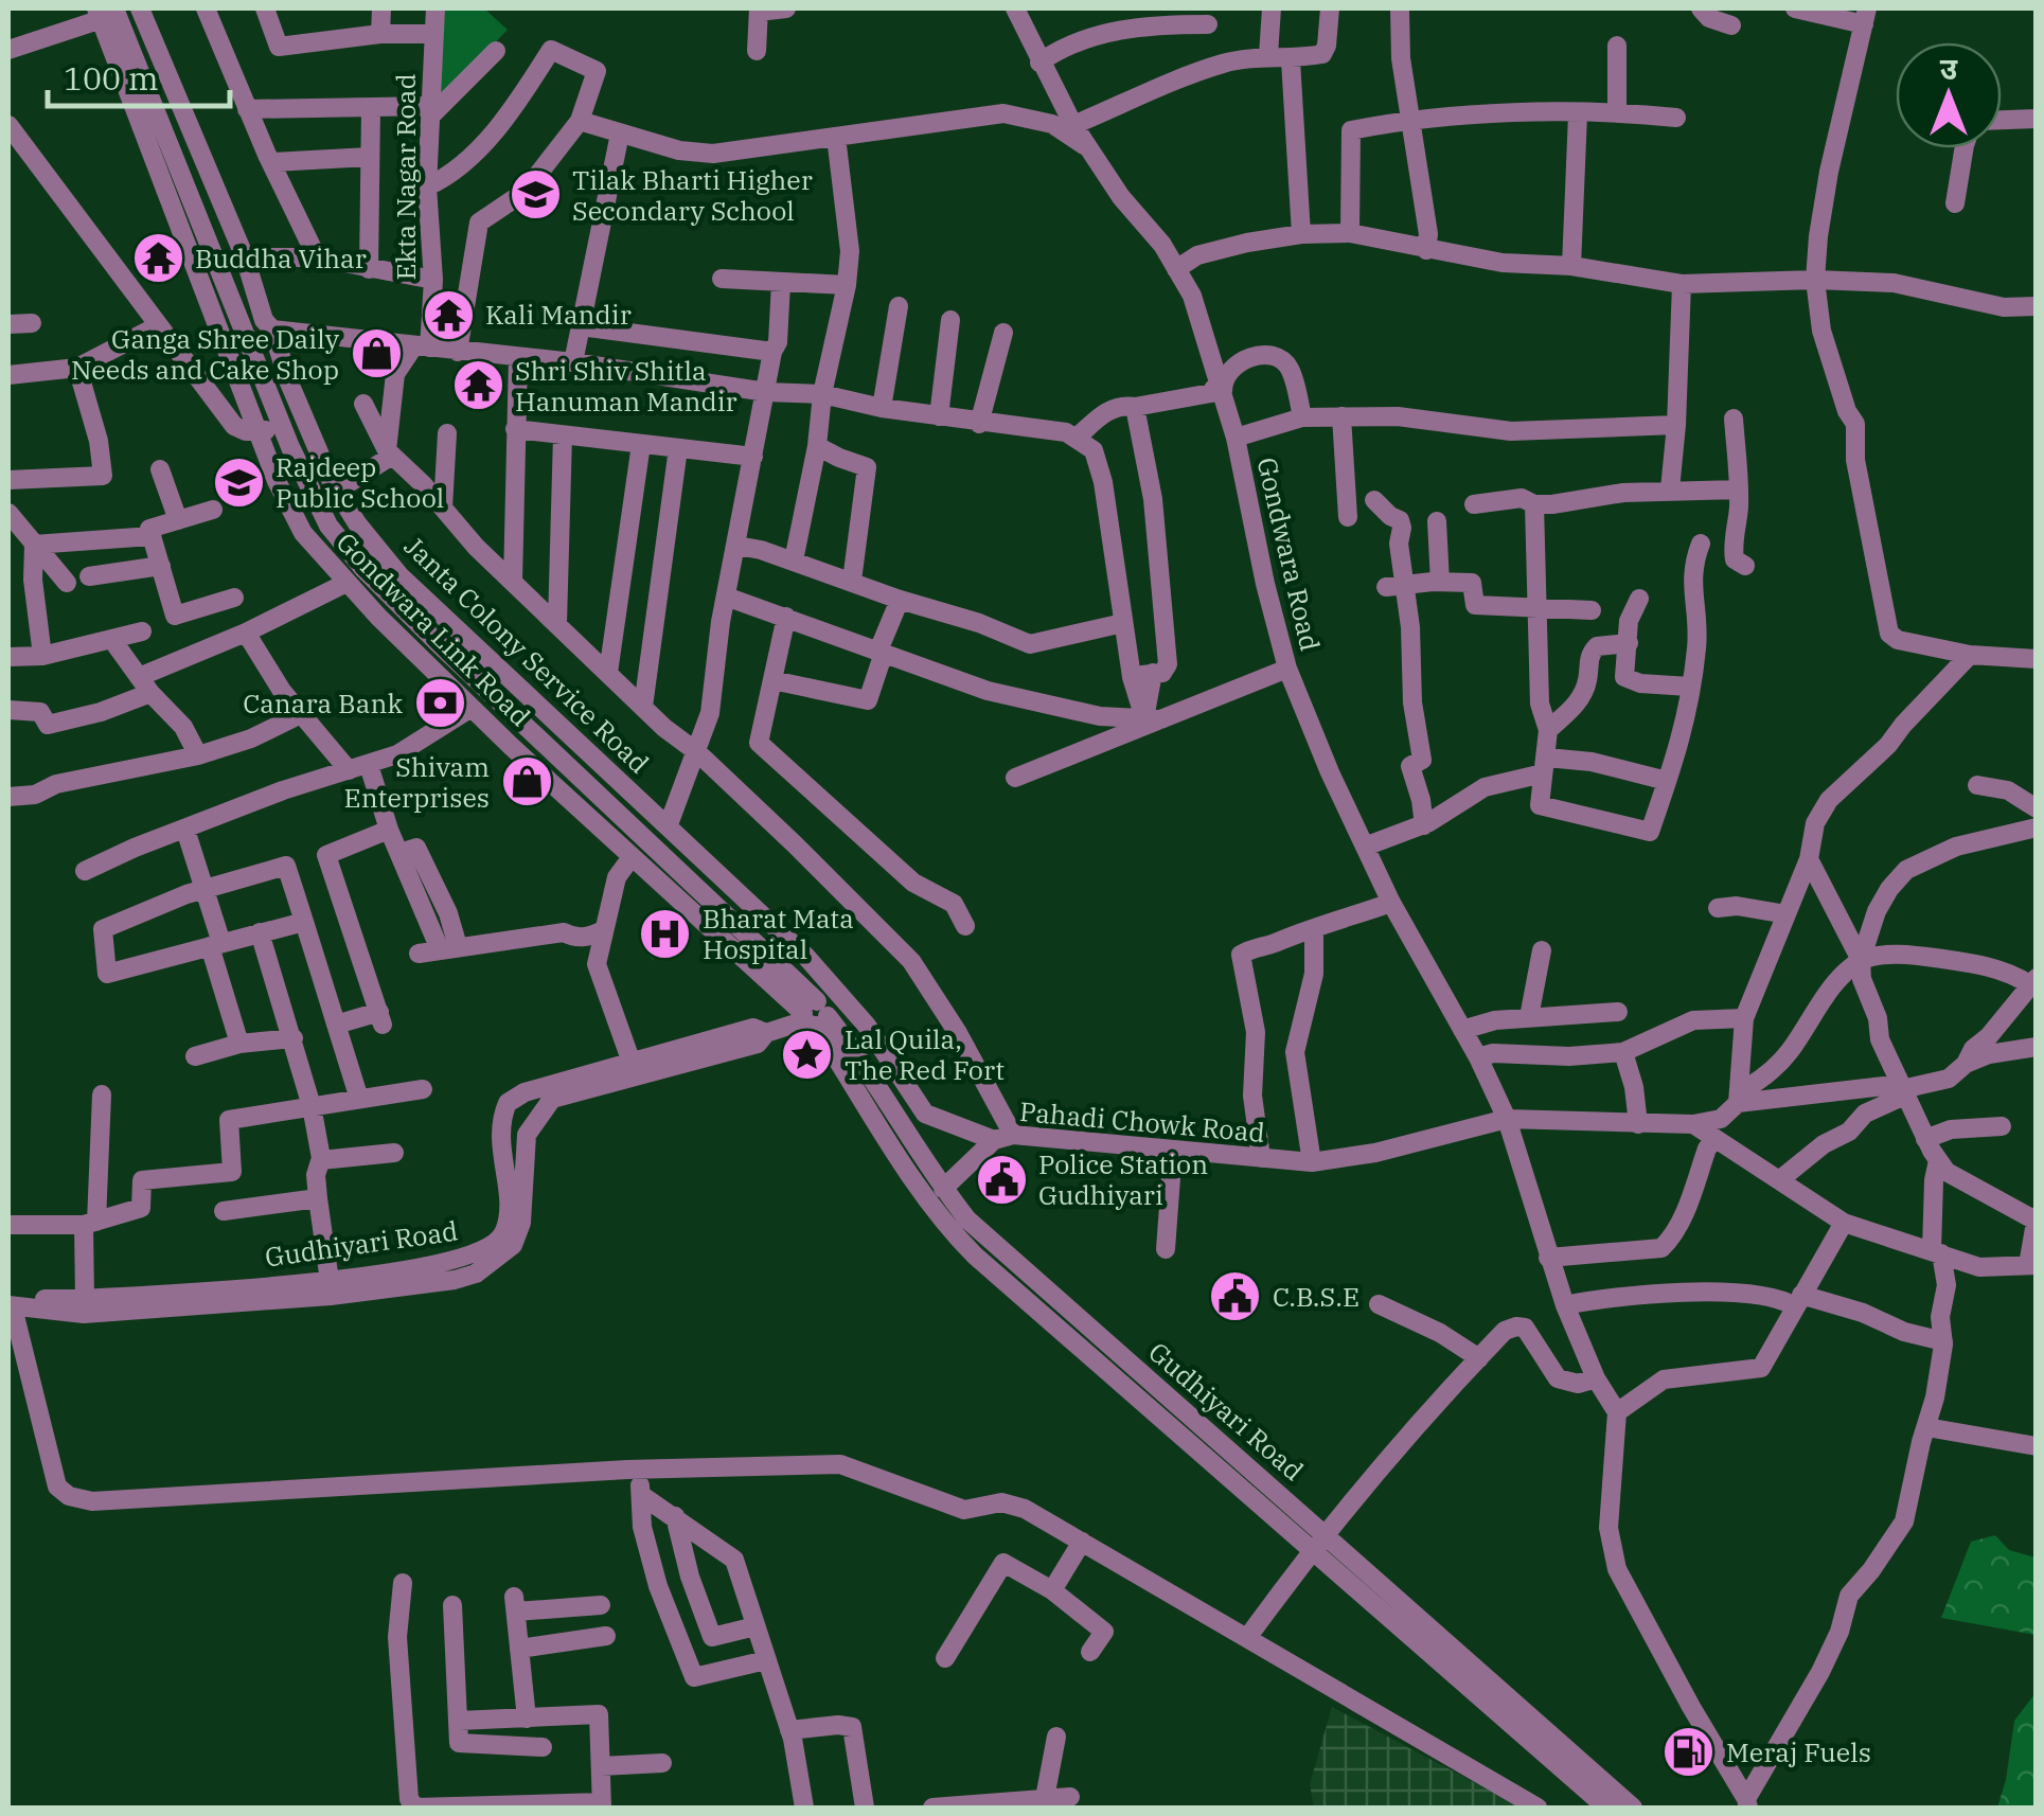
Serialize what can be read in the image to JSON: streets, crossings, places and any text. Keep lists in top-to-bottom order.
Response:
{
  "streets": {
    "street": [
      "Ekta Nagar Road",
      "Gondwara Road",
      "Gondwara Link Road",
      "Janta Colony Service Road",
      "Pahadi Chowk Road",
      "Gudhiyari Road"
    ]
  },
  "crossings": [
    ["Gondwara Road", "Pahadi Chowk Road"],
    ["Gondwara Link Road", "Janta Colony Service Road"],
    ["Gondwara Link Road", "Pahadi Chowk Road"],
    ["Gondwara Link Road", "Gudhiyari Road"],
    ["Janta Colony Service Road", "Pahadi Chowk Road"],
    ["Janta Colony Service Road", "Gudhiyari Road"],
    ["Pahadi Chowk Road", "Gudhiyari Road"]
  ],
  "places": {
    "school or university": ["Tilak Bharti Higher Secondary School", "Rajdeep Public School"],
    "temple": ["Buddha Vihar", "Kali Mandir", "Shri Shiv Shitla Hanuman Mandir"],
    "shop": ["Ganga Shree Daily Needs and Cake Shop", "Shivam Enterprises"],
    "bank": ["Canara Bank"],
    "hospital": ["Bharat Mata Hospital"],
    "place": ["Lal Quila, The Red Fort"],
    "public building": ["Police Station Gudhiyari", "C.B.S.E"],
    "fuel station": ["Meraj Fuels"]
  },
  "scale_bar": "100 m",
  "north": "top"
}
